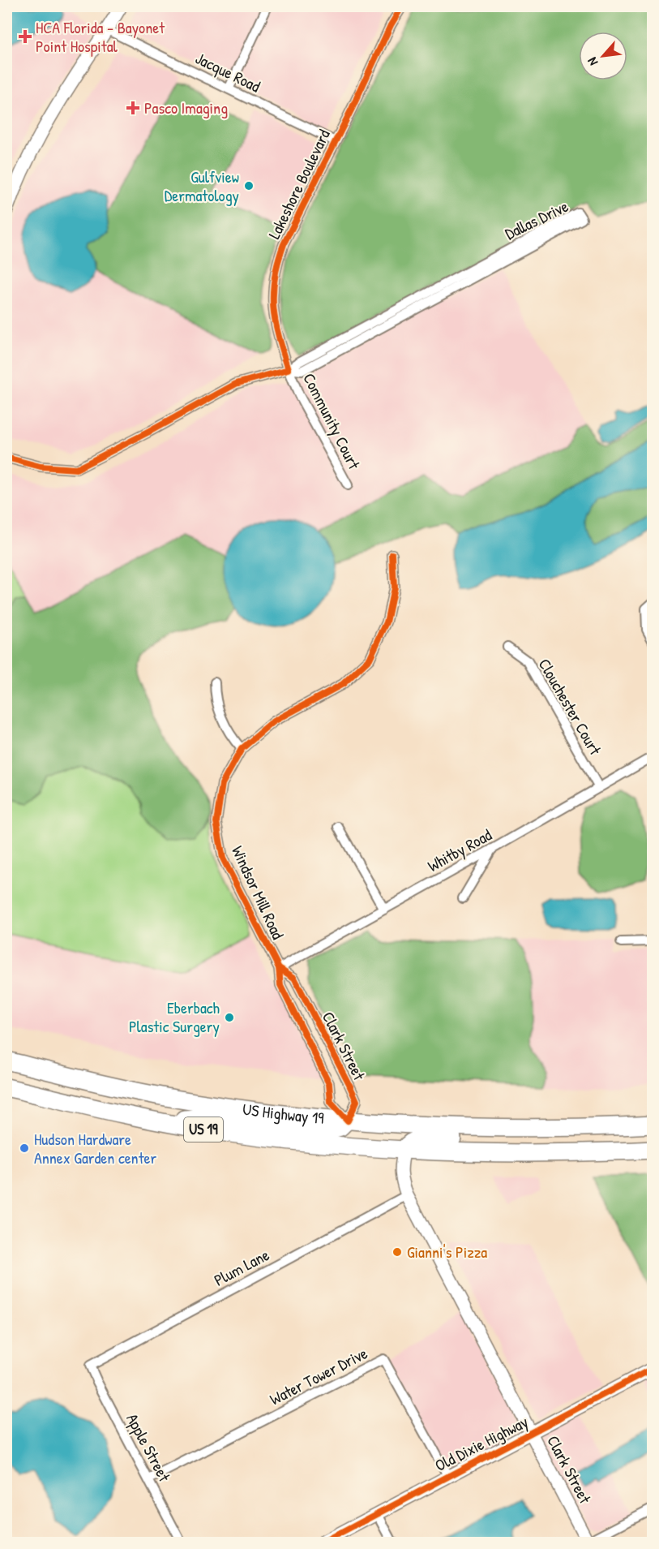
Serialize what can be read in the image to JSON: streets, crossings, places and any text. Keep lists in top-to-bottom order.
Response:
{
  "streets": {
    "highway": ["US Highway 19", "US 19"],
    "street": [
      "Jacque Road",
      "Lakeshore Boulevard",
      "Dallas Drive",
      "Community Court",
      "Clouchester Court",
      "Whitby Road",
      "Windsor Mill Road",
      "Clark Street",
      "Plum Lane",
      "Water Tower Drive",
      "Old Dixie Highway",
      "Apple Street"
    ]
  },
  "crossings": [
    ["Jacque Road", "Lakeshore Boulevard"],
    ["Lakeshore Boulevard", "Dallas Drive"],
    ["Lakeshore Boulevard", "Community Court"],
    ["Dallas Drive", "Community Court"],
    ["Clouchester Court", "Whitby Road"],
    ["Whitby Road", "Windsor Mill Road"],
    ["Whitby Road", "Clark Street"],
    ["Windsor Mill Road", "Clark Street"],
    ["Clark Street", "US Highway 19"],
    ["Clark Street", "Plum Lane"],
    ["Clark Street", "Old Dixie Highway"],
    ["Plum Lane", "Apple Street"],
    ["Water Tower Drive", "Old Dixie Highway"],
    ["Water Tower Drive", "Apple Street"]
  ],
  "places": {
    "health": ["HCA Florida - Bayonet Point Hospital", "Pasco Imaging"],
    "other": [
      "Gulfview Dermatology",
      "Eberbach Plastic Surgery",
      "Hudson Hardware Annex Garden center",
      "Gianni's Pizza"
    ]
  },
  "north": "bottom left"
}
